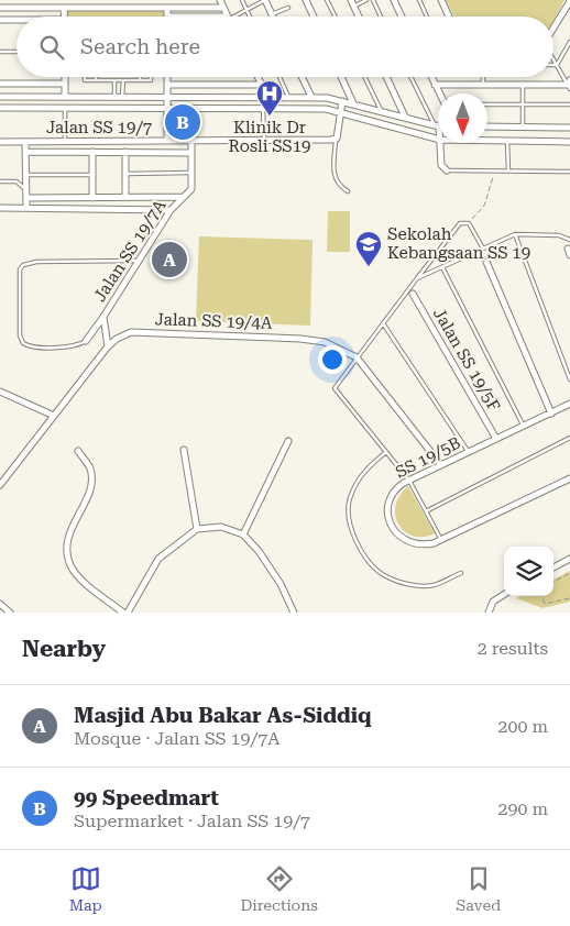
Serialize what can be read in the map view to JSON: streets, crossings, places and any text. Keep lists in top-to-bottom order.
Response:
{
  "streets": {
    "street": [
      "Jalan SS 19/7",
      "Jalan SS 19/7A",
      "Jalan SS 19/4A",
      "Jalan SS 19/5F",
      "SS 19/5B"
    ]
  },
  "crossings": [
    ["Jalan SS 19/7", "Jalan SS 19/7A"],
    ["Jalan SS 19/4A", "SS 19/5B"],
    ["Jalan SS 19/5F", "SS 19/5B"]
  ],
  "places": {
    "hospital": ["Klinik Dr Rosli SS19"],
    "school or university": ["Sekolah Kebangsaan SS 19"]
  },
  "north": "bottom",
  "page": {
    "search": "Search here",
    "pins": ["B", "A"],
    "heading": ["Nearby", "2 results"],
    "list": [
      {
        "mark": "A",
        "name": "Masjid Abu Bakar As-Siddiq",
        "note": "Mosque · Jalan SS 19/7A",
        "value": "200 m"
      },
      {
        "mark": "B",
        "name": "99 Speedmart",
        "note": "Supermarket · Jalan SS 19/7",
        "value": "290 m"
      }
    ],
    "nav": ["Map", "Directions", "Saved"]
  }
}
